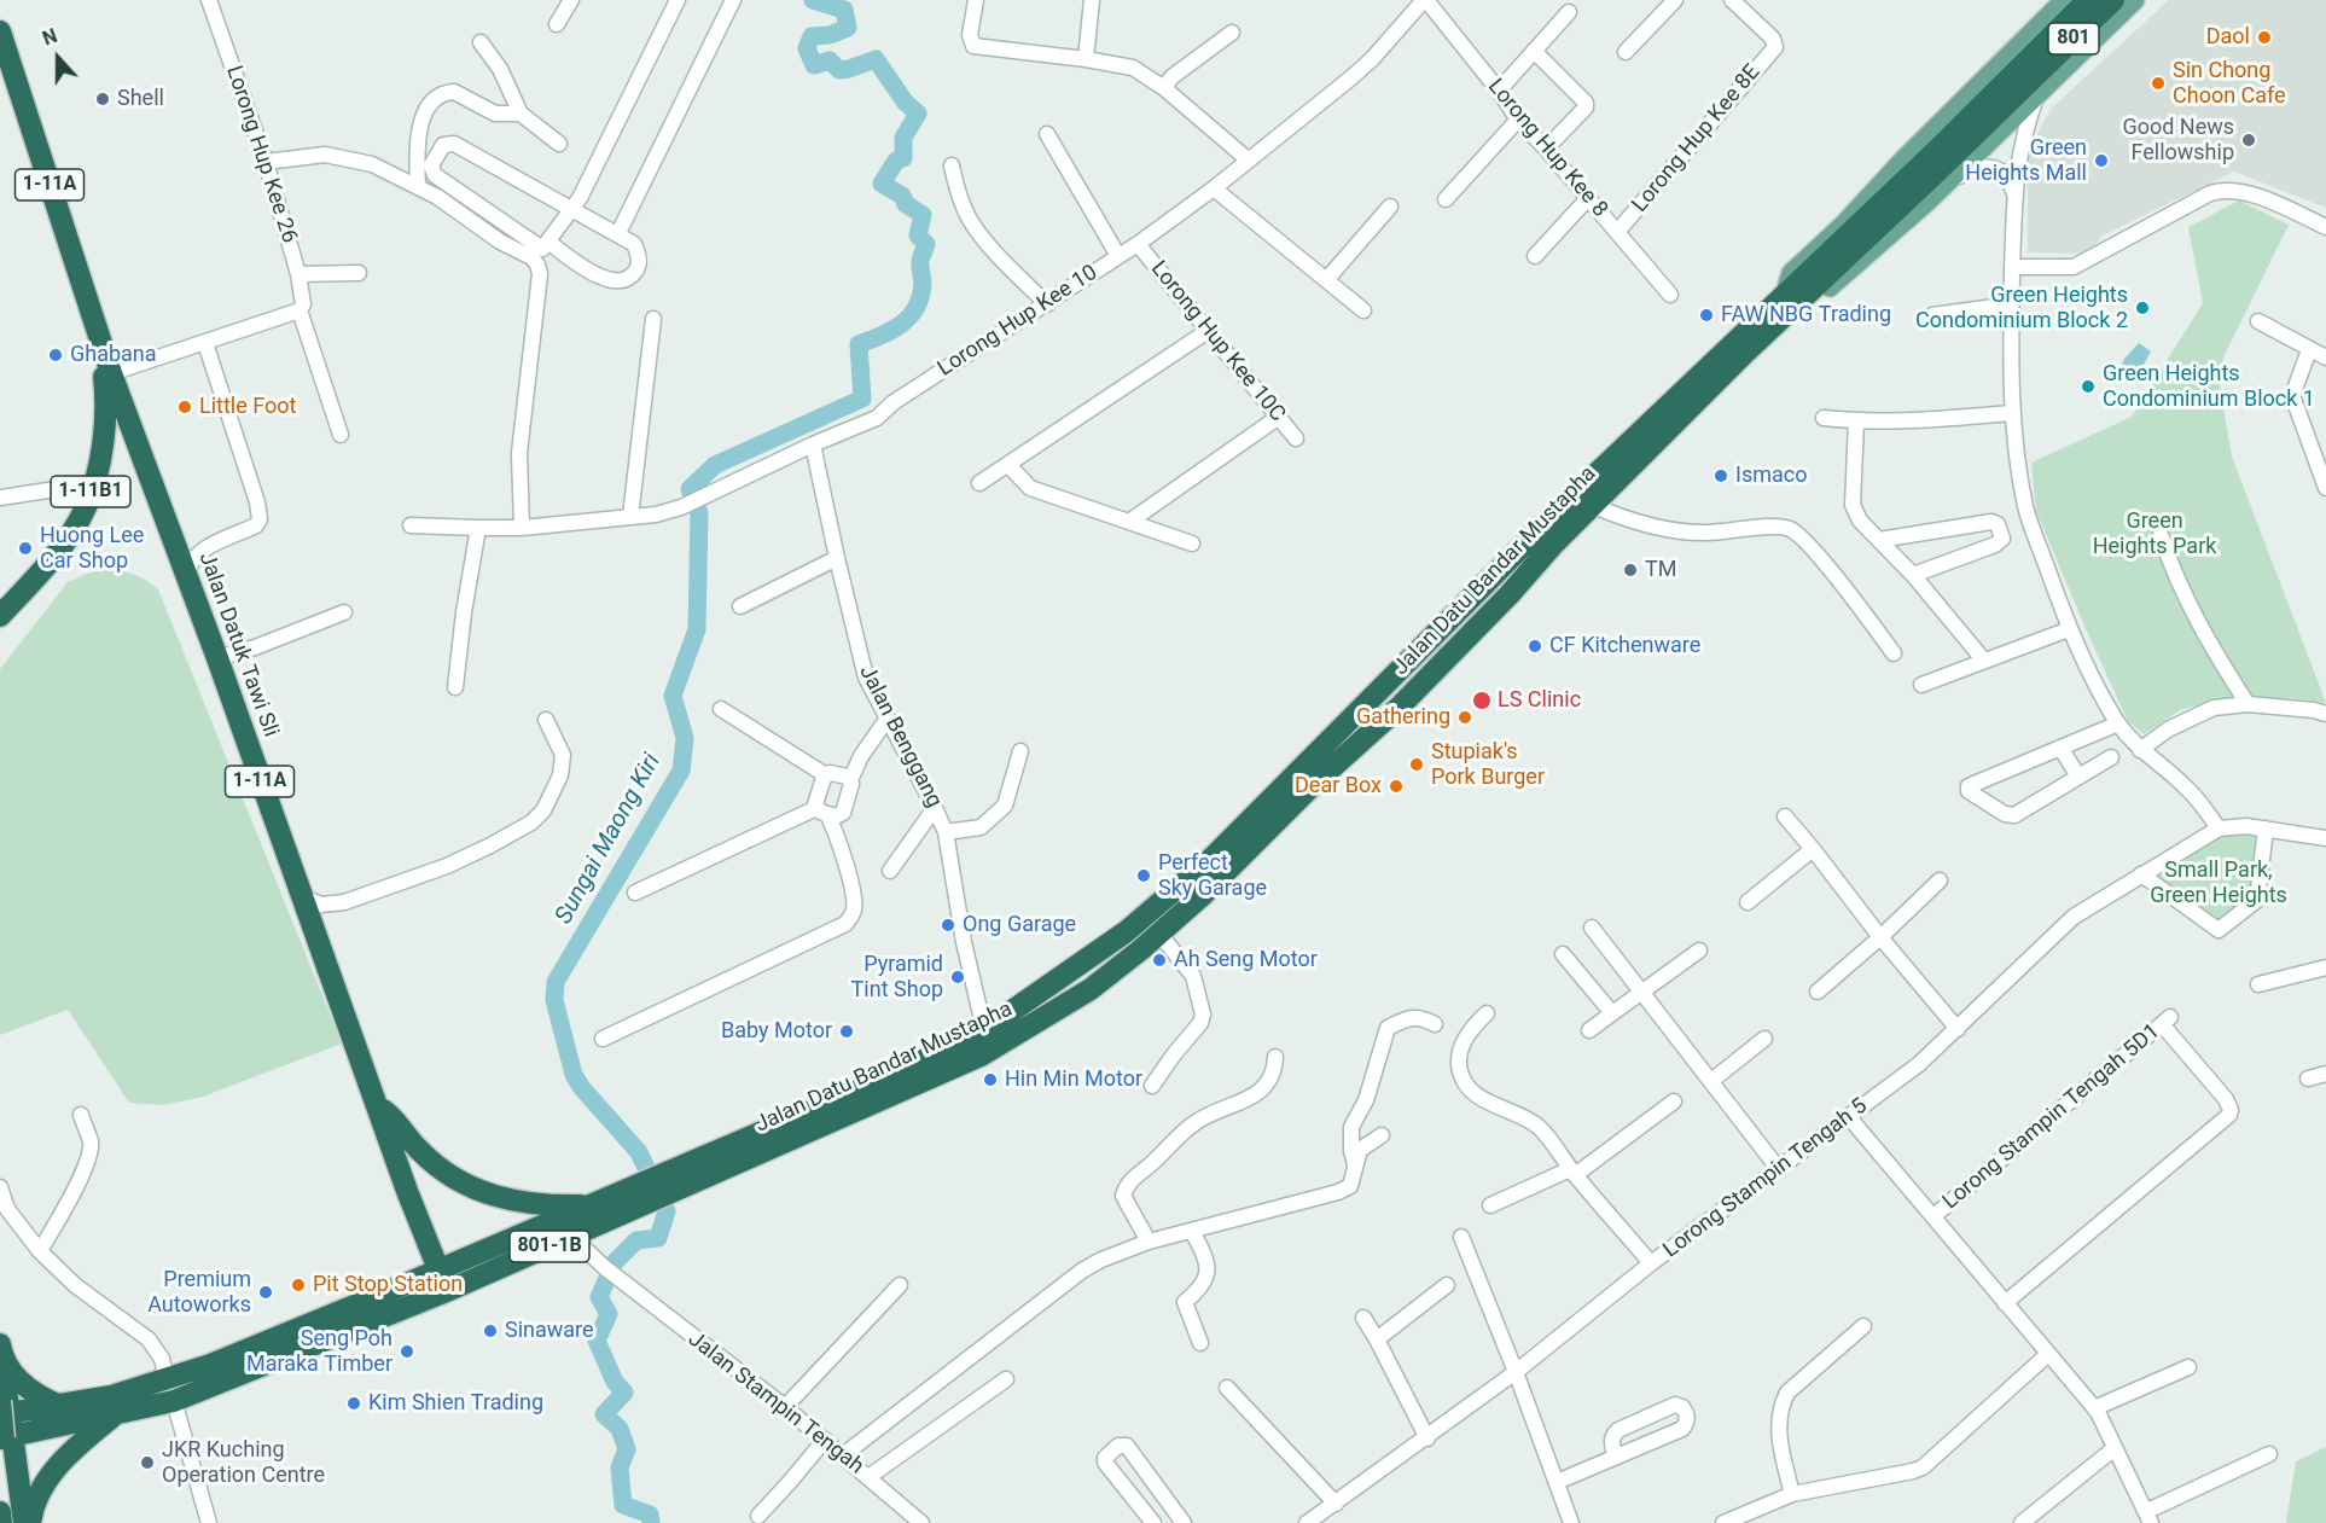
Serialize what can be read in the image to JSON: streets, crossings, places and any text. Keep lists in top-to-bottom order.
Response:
{
  "streets": {
    "highway": [
      "801",
      "1-11A",
      "1-11B1",
      "Jalan Datu Bandar Mustapha",
      "Jalan Datuk Tawi Sli",
      "801-1B"
    ],
    "street": [
      "Lorong Hup Kee 8E",
      "Lorong Hup Kee 8",
      "Lorong Hup Kee 26",
      "Lorong Hup Kee 10",
      "Lorong Hup Kee 10C",
      "Jalan Benggang",
      "Lorong Stampin Tengah 5D1",
      "Lorong Stampin Tengah 5",
      "Jalan Stampin Tengah"
    ]
  },
  "crossings": [
    ["801", "Jalan Datu Bandar Mustapha"],
    ["Lorong Hup Kee 8E", "Lorong Hup Kee 8"],
    ["Lorong Hup Kee 8", "Lorong Hup Kee 10"],
    ["Lorong Hup Kee 10", "Lorong Hup Kee 10C"],
    ["Lorong Hup Kee 10", "Jalan Benggang"],
    ["1-11B1", "Jalan Datuk Tawi Sli"],
    ["Jalan Datu Bandar Mustapha", "Jalan Datuk Tawi Sli"],
    ["Jalan Datu Bandar Mustapha", "Jalan Benggang"],
    ["Jalan Datu Bandar Mustapha", "Jalan Stampin Tengah"]
  ],
  "water": ["Sungai Maong Kiri"],
  "parks": ["Green Heights Park", "Small Park, Green Heights"],
  "places": [
    "Daol",
    "Sin Chong Choon Cafe",
    "Shell",
    "Good News Fellowship",
    "Green Heights Mall",
    "Green Heights Condominium Block 2",
    "FAW NBG Trading",
    "Ghabana",
    "Green Heights Condominium Block 1",
    "Little Foot",
    "Ismaco",
    "Huong Lee Car Shop",
    "TM",
    "CF Kitchenware",
    "LS Clinic",
    "Gathering",
    "Stupiak's Pork Burger",
    "Dear Box",
    "Perfect Sky Garage",
    "Ong Garage",
    "Ah Seng Motor",
    "Pyramid Tint Shop",
    "Baby Motor",
    "Hin Min Motor",
    "Pit Stop Station",
    "Premium Autoworks",
    "Sinaware",
    "Seng Poh Maraka Timber",
    "Kim Shien Trading",
    "JKR Kuching Operation Centre"
  ],
  "north": "top"
}
